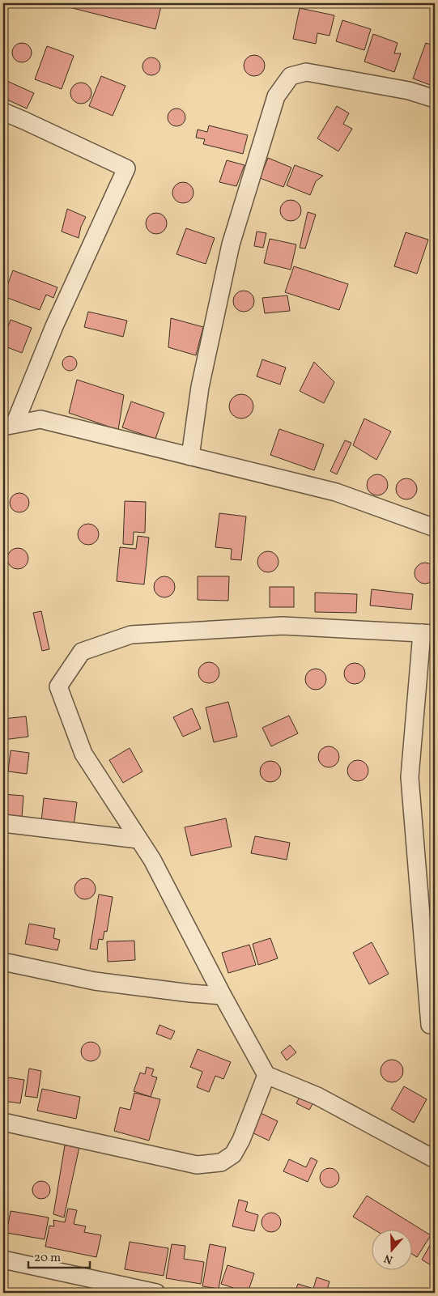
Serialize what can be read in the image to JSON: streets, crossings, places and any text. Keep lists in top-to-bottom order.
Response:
{
  "scale_bar": "20 m",
  "north": "bottom"
}
